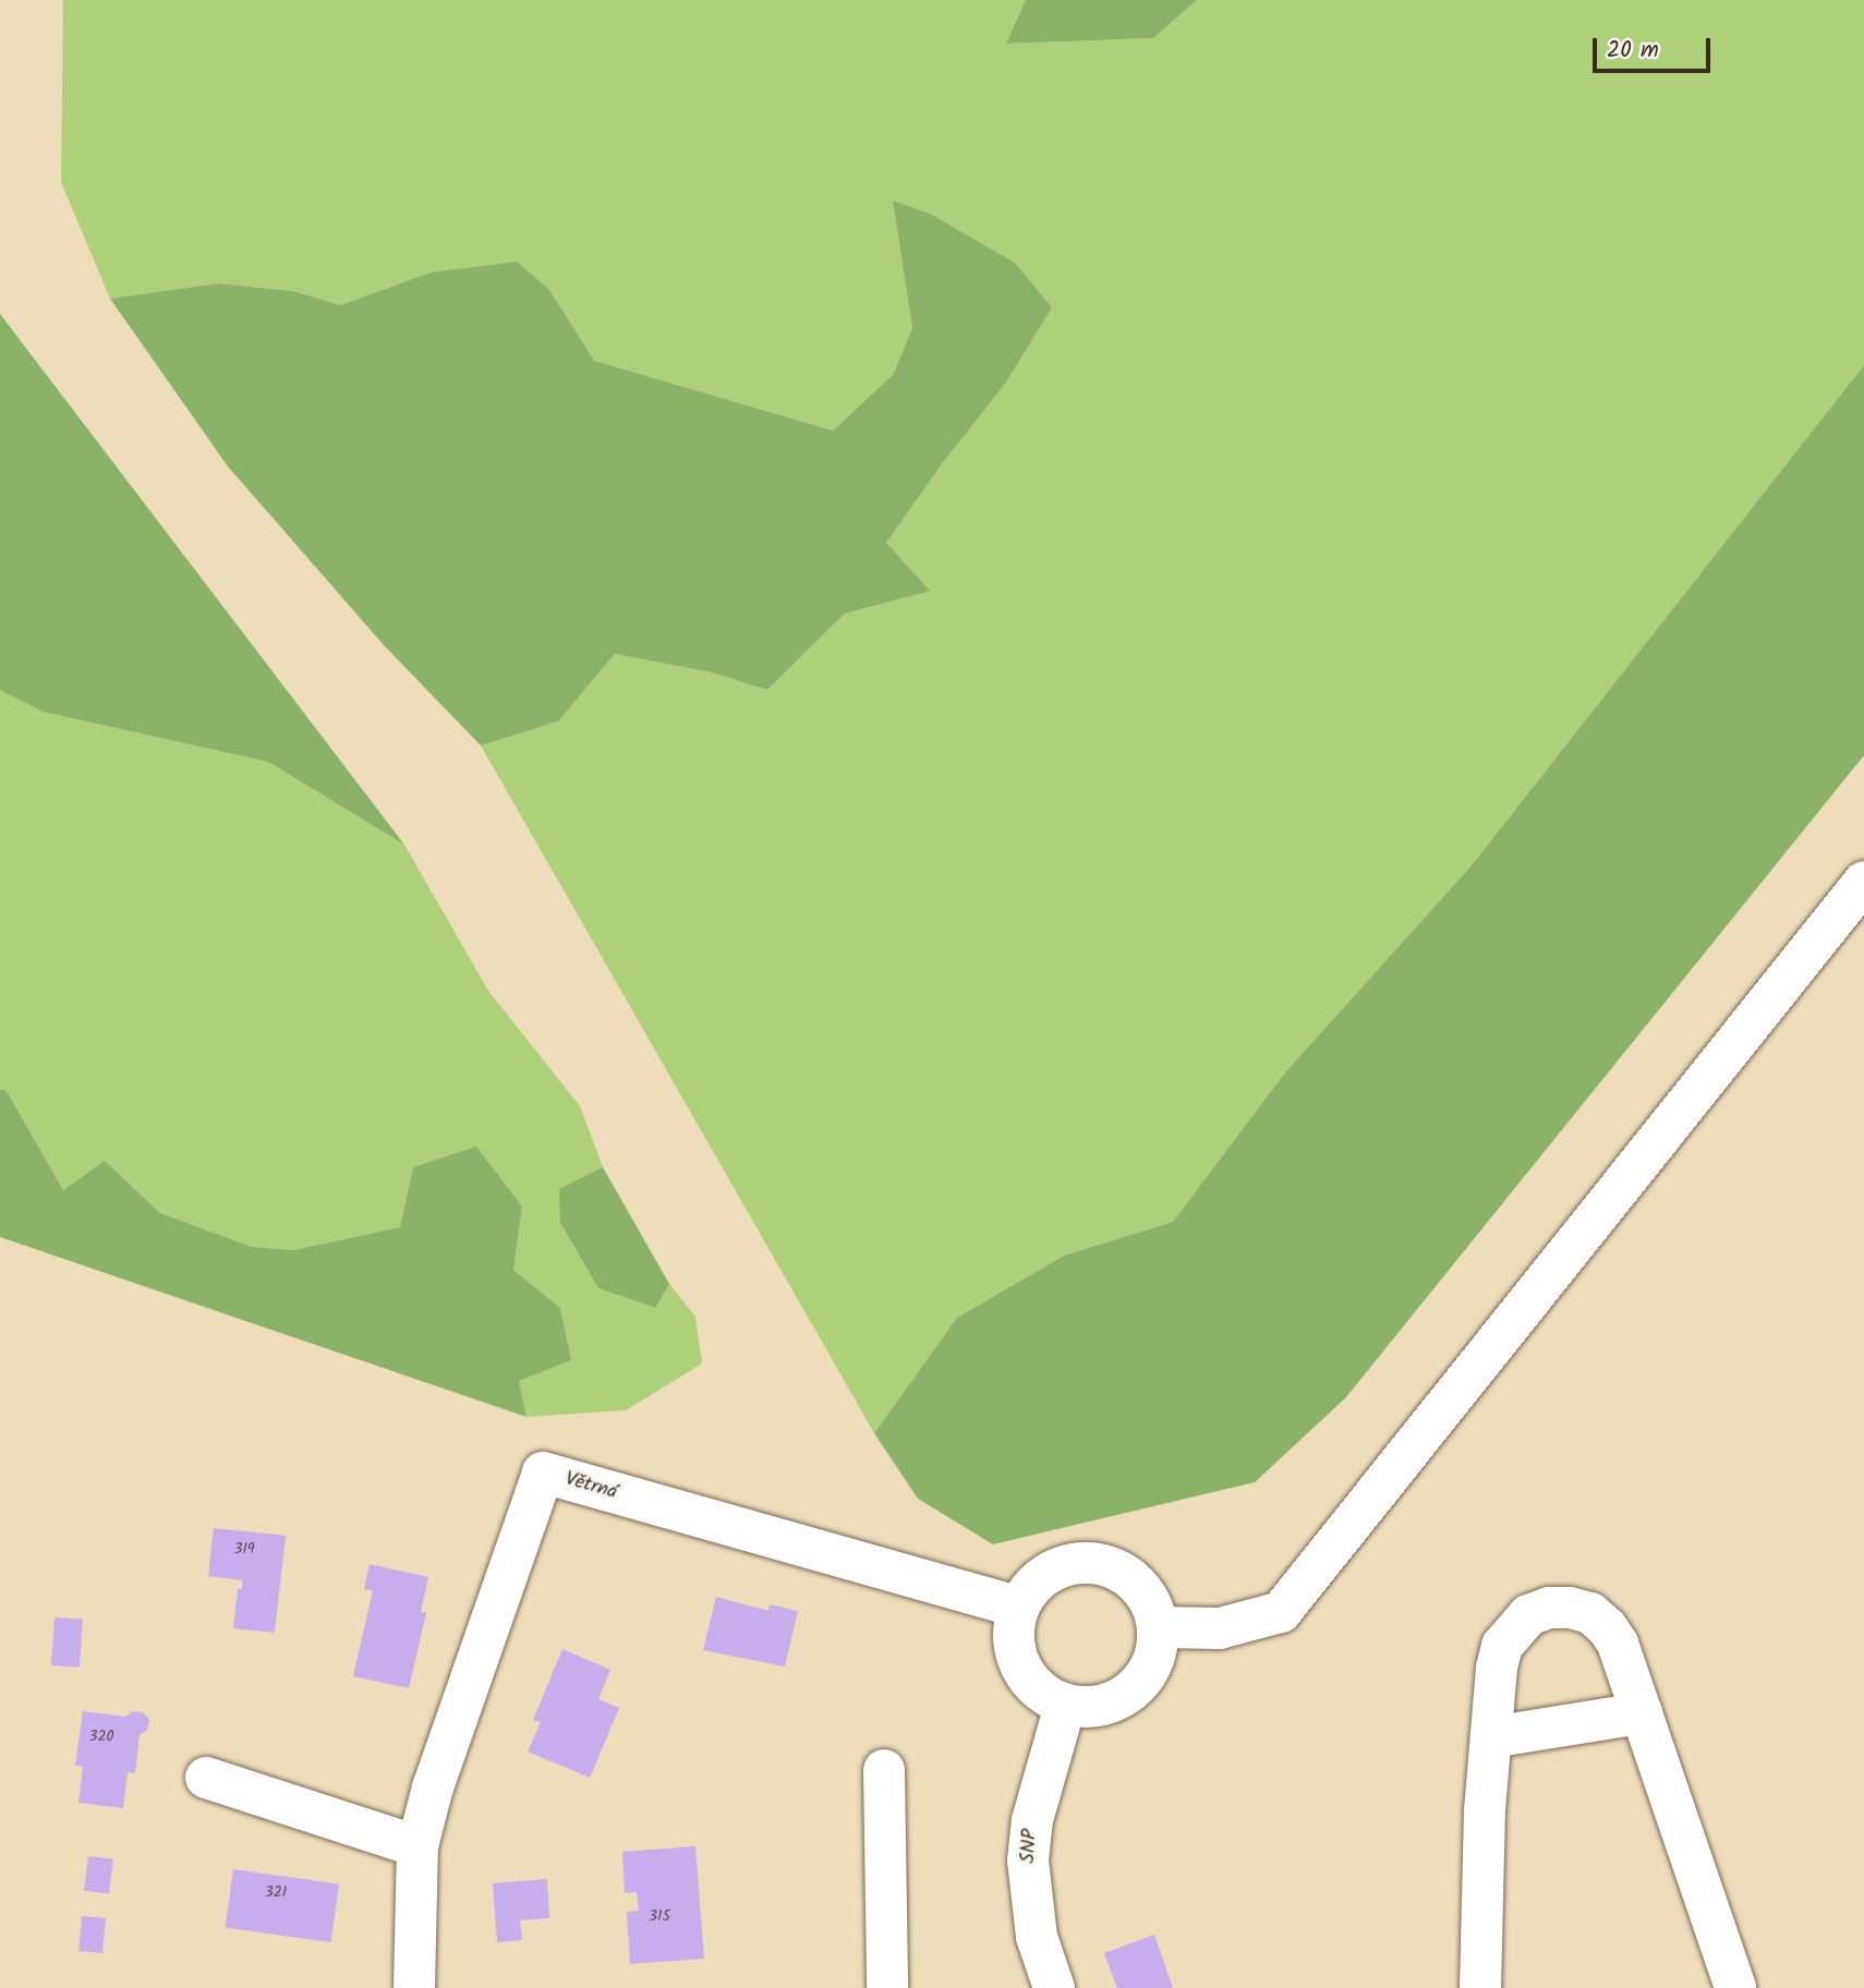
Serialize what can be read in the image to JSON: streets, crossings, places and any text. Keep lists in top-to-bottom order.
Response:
{
  "streets": {
    "street": ["Větrná", "SNP"]
  },
  "crossings": [
    ["Větrná", "SNP"]
  ],
  "house_numbers": [
    "319",
    "320",
    "321",
    "315"
  ],
  "scale_bar": "20 m"
}
